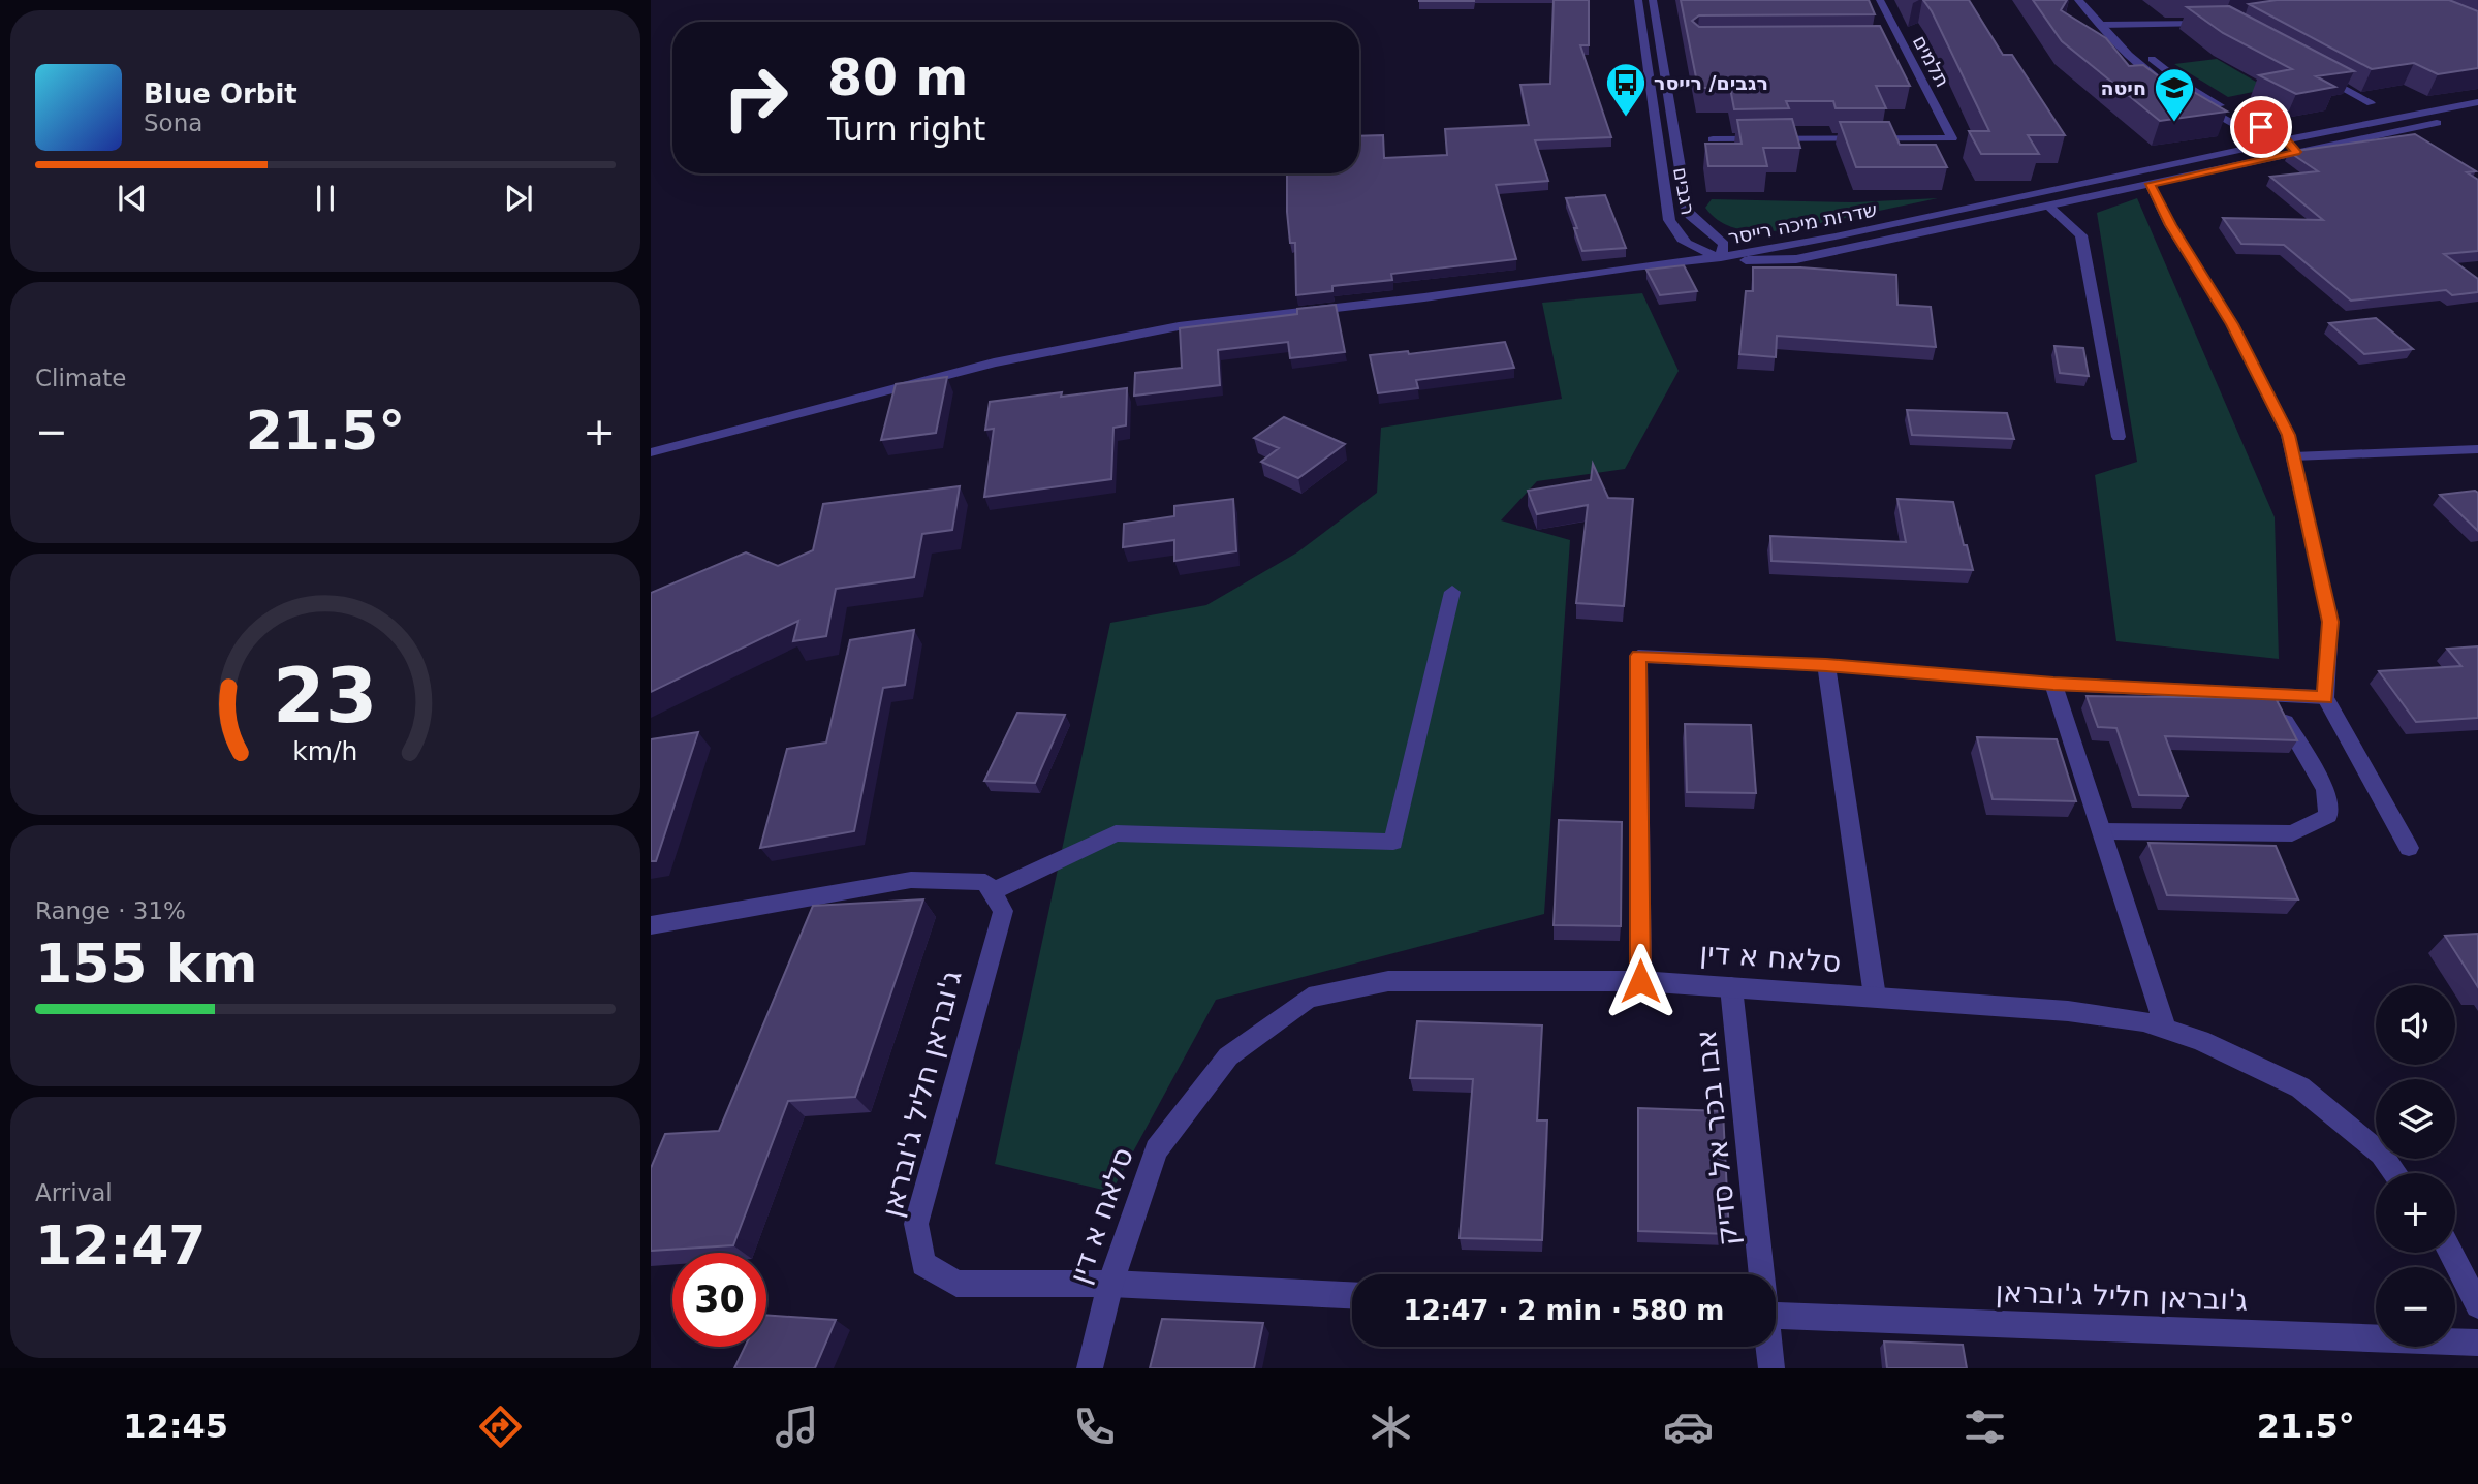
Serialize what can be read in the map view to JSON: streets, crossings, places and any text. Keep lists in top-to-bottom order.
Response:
{
  "streets": {
    "street": [
      "תלמים",
      "רגבים",
      "שדרות מיכה רייסר",
      "סלאח א דין",
      "ג'ובראן חליל ג'ובראן",
      "אבו בכר אל סדיק"
    ]
  },
  "crossings": [
    ["רגבים", "שדרות מיכה רייסר"],
    ["סלאח א דין", "ג'ובראן חליל ג'ובראן"],
    ["סלאח א דין", "אבו בכר אל סדיק"]
  ],
  "places": {
    "bus stop": ["רגבים/ רייסר"],
    "school or university": ["חיטה"]
  },
  "page": {
    "turn": ["80 m", "Turn right"],
    "song": ["Blue Orbit", "Sona"],
    "tile": [
      "Climate",
      ["Range · 31%", "155 km"],
      ["Arrival", "12:47"]
    ],
    "heat": ["−", "21.5°", "+"],
    "map_buttons": ["+", "−"],
    "limit": "30",
    "trip": "12:47 · 2 min · 580 m",
    "tabs": ["12:45", "21.5°"],
    "gauge": ["23", "km/h"]
  }
}
